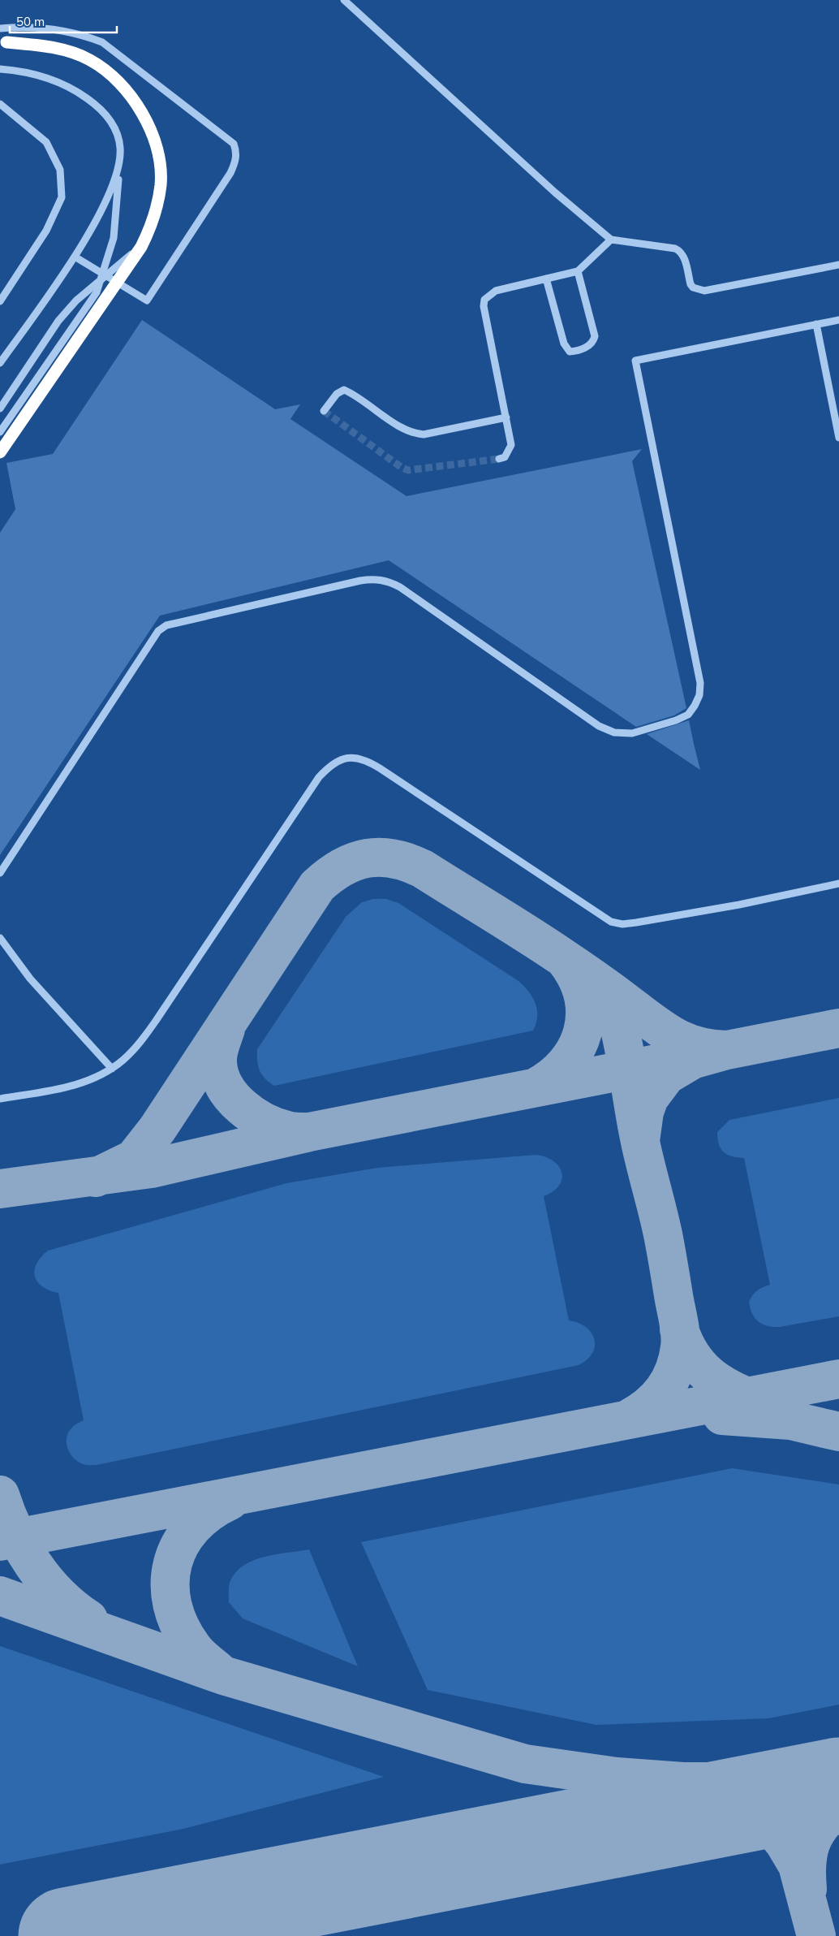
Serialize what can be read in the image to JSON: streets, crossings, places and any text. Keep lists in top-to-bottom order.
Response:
{
  "scale_bar": "50 m"
}
